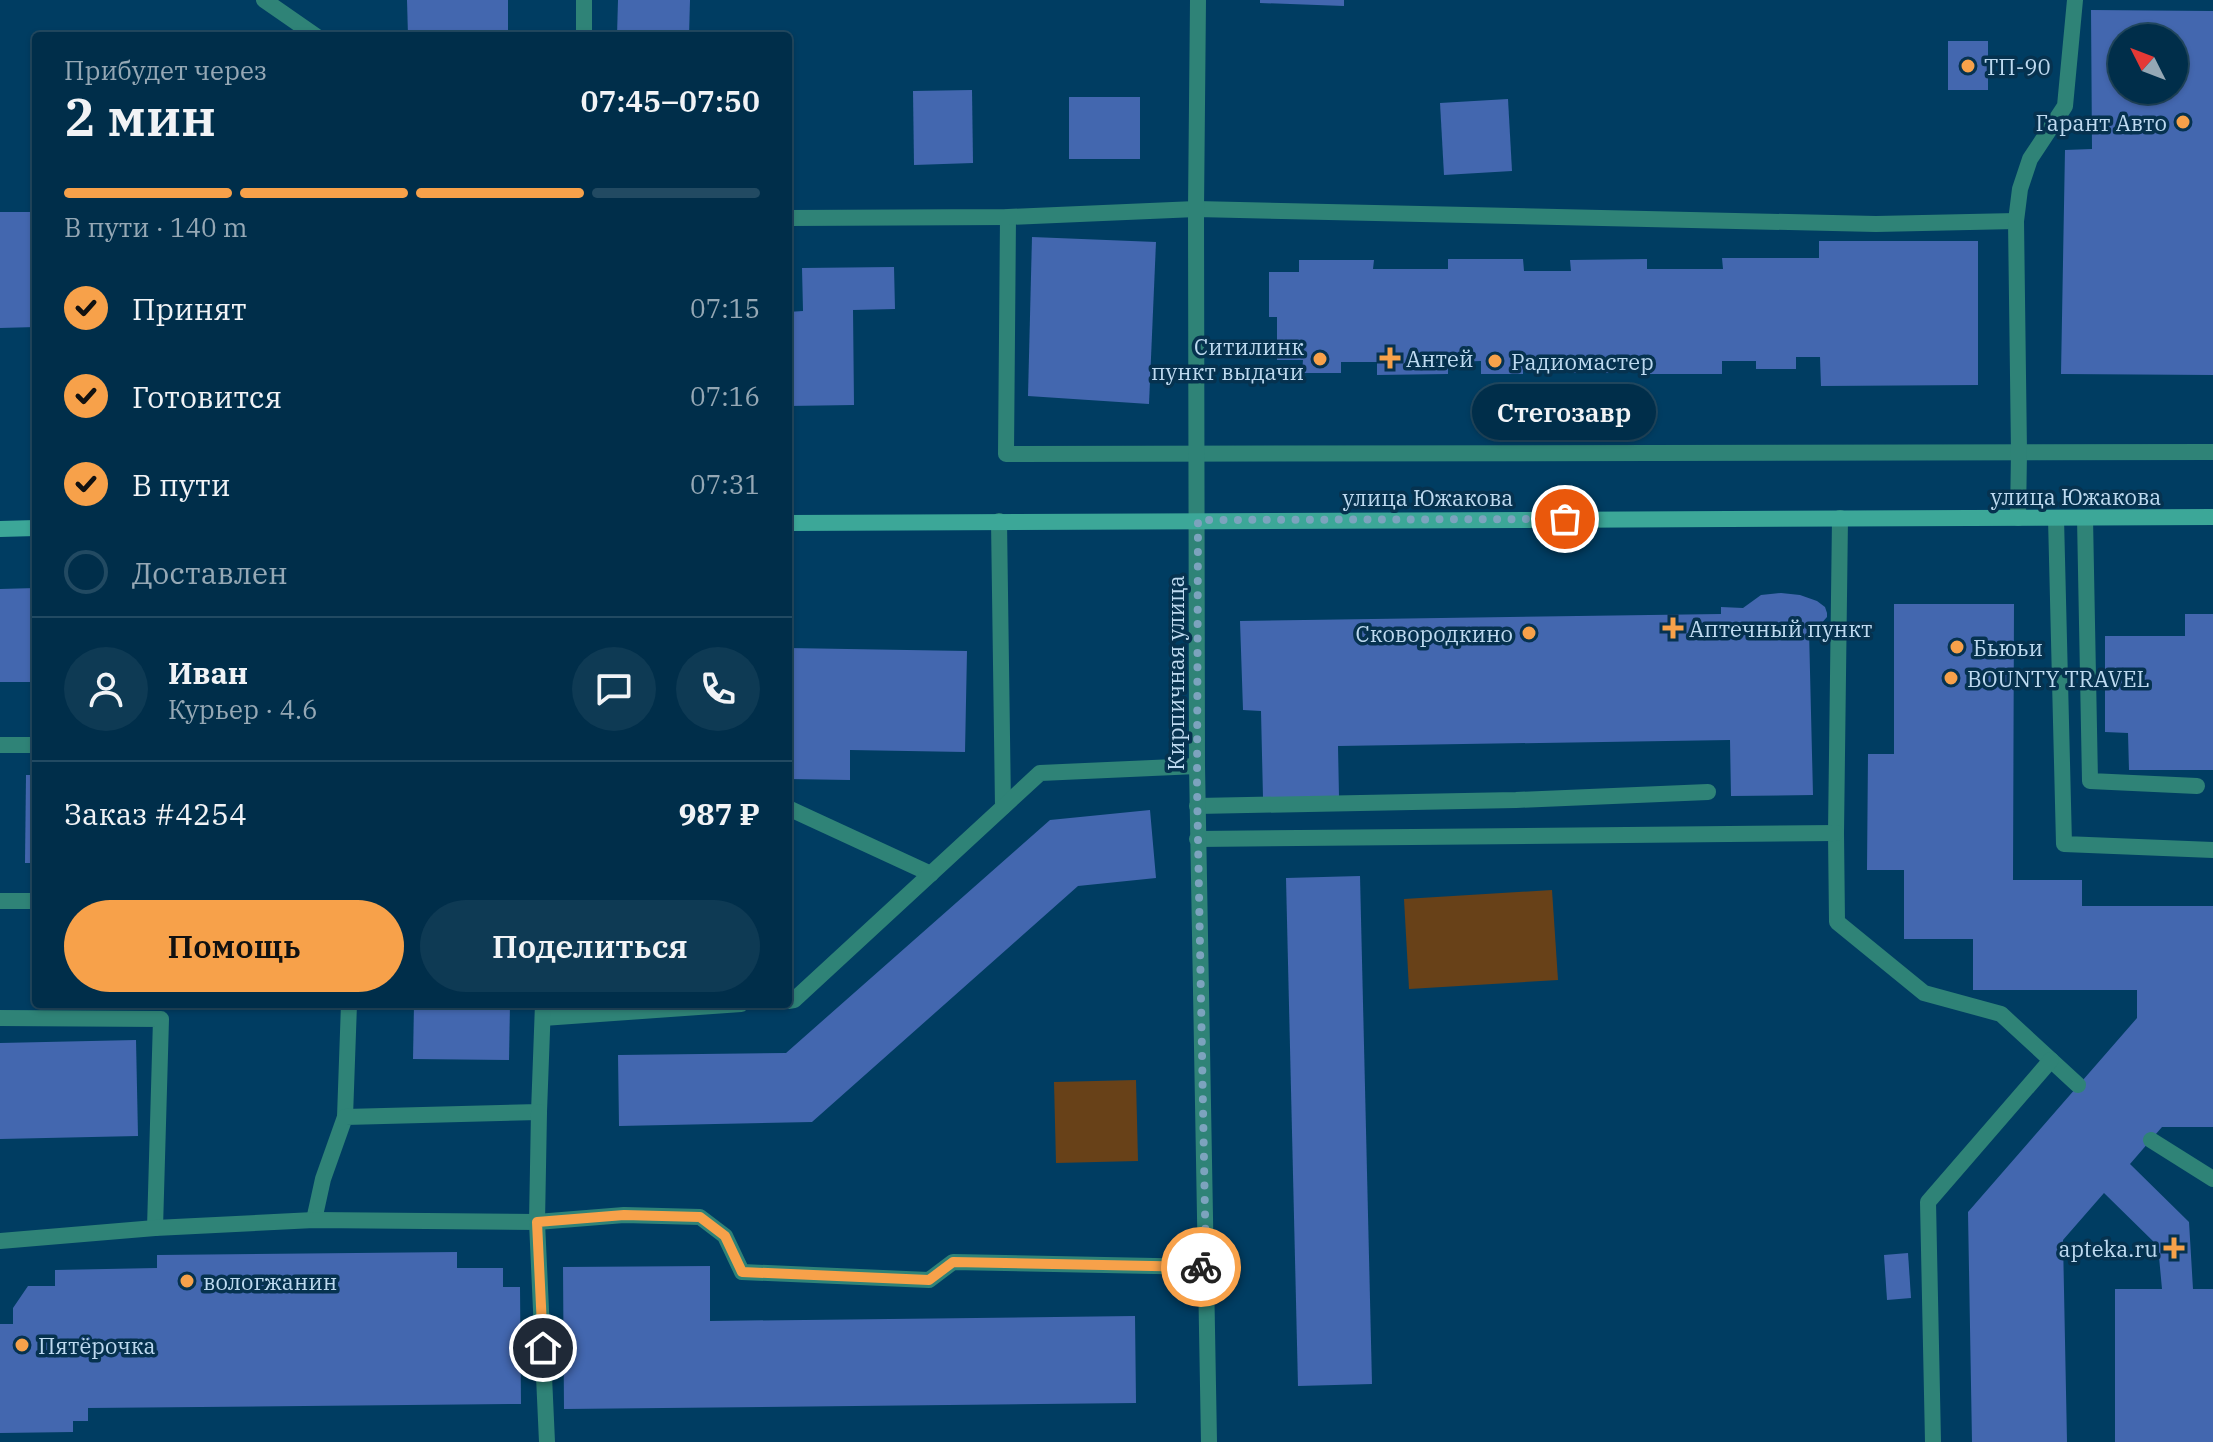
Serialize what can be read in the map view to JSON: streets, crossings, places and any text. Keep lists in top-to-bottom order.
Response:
{
  "streets": {
    "street": ["улица Южакова", "Кирпичная улица"]
  },
  "crossings": [
    ["улица Южакова", "Кирпичная улица"]
  ],
  "places": {
    "other": [
      "ТП-90",
      "Гарант Авто",
      "Ситилинк пункт выдачи",
      "Радиомастер",
      "Стегозавр",
      "Сковородкино",
      "Бьюьи",
      "BOUNTY TRAVEL",
      "вологжанин",
      "Пятёрочка"
    ],
    "health": ["Антей", "Аптечный пункт", "apteka.ru"]
  },
  "north": "top left",
  "page": {
    "heading": ["2 мин", "Прибудет через", "07:45–07:50"],
    "panel": [
      "Иван",
      "Курьер · 4.6",
      "Заказ #4254",
      "987 ₽"
    ],
    "bar": "В пути · 140 m",
    "list": [
      ["Принят", "07:15"],
      ["Готовится", "07:16"],
      ["В пути", "07:31"],
      "Доставлен"
    ],
    "bubble": "Стегозавр",
    "buttons": ["Помощь", "Поделиться"]
  }
}
